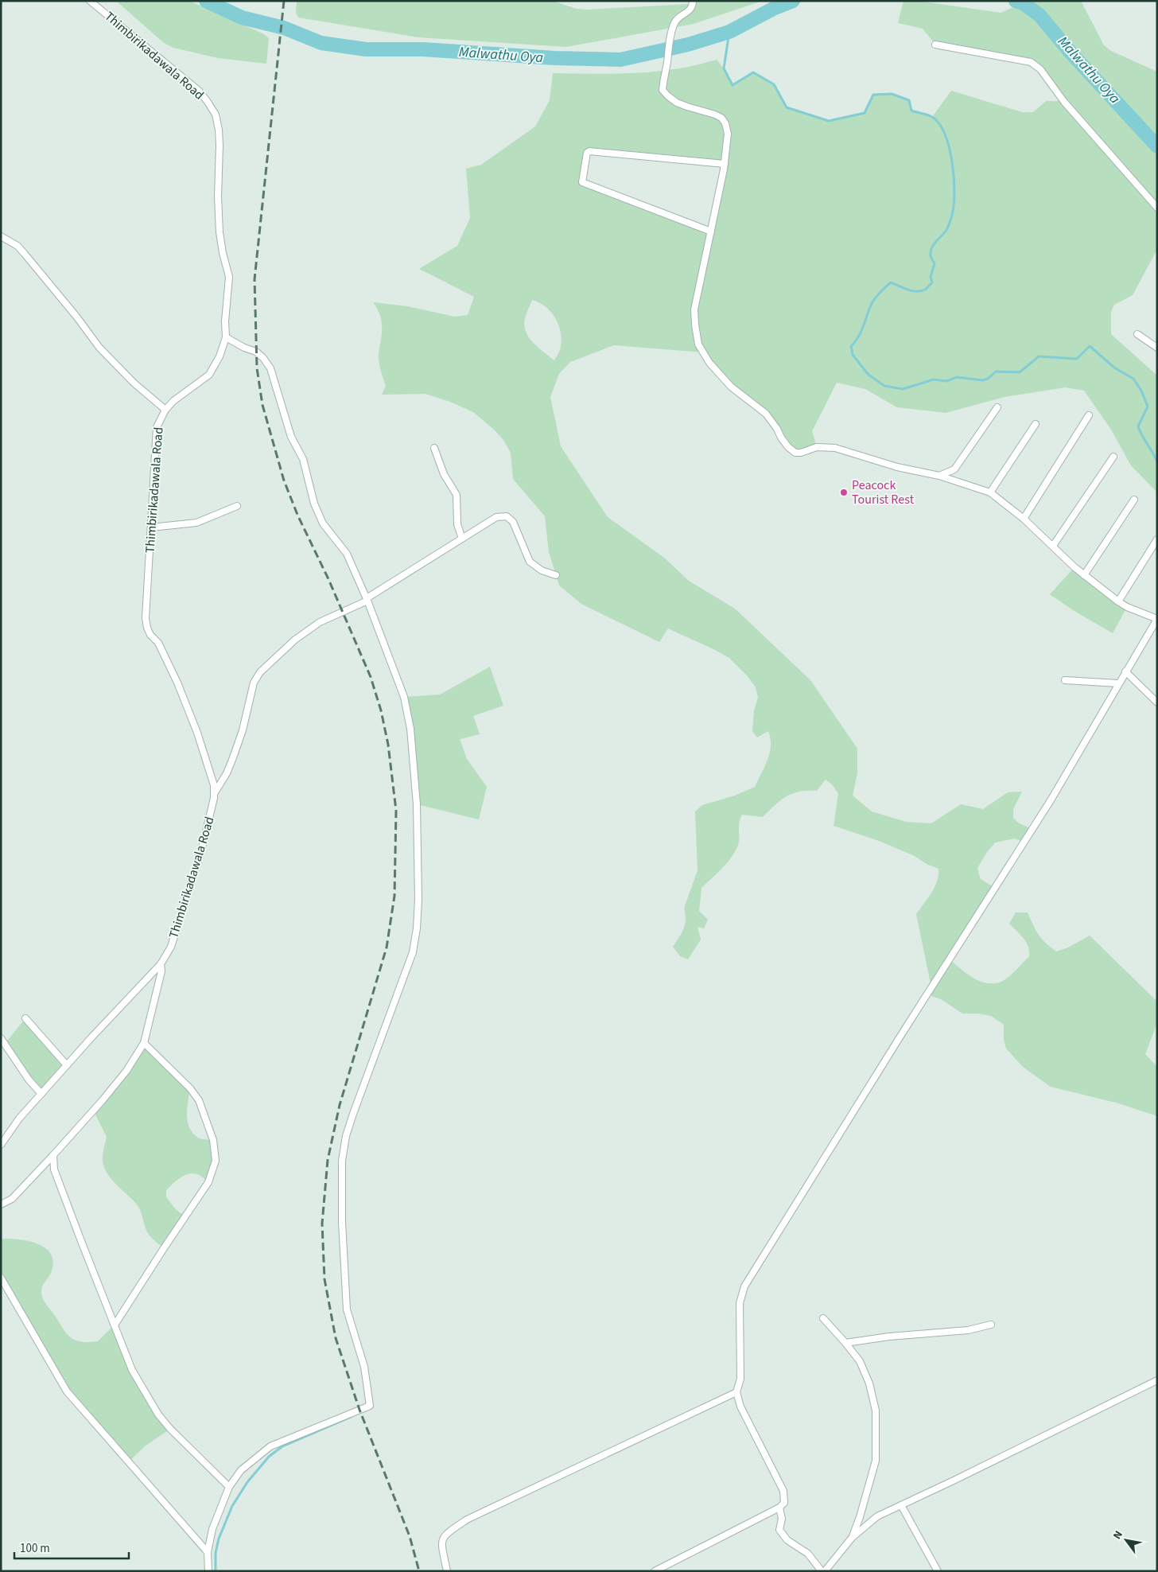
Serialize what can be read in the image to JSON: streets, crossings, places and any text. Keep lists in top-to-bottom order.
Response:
{
  "streets": {
    "street": ["Thimbirikadawala Road"]
  },
  "water": ["Malwathu Oya"],
  "places": ["Peacock Tourist Rest"],
  "scale_bar": "100 m",
  "north": "top left"
}
